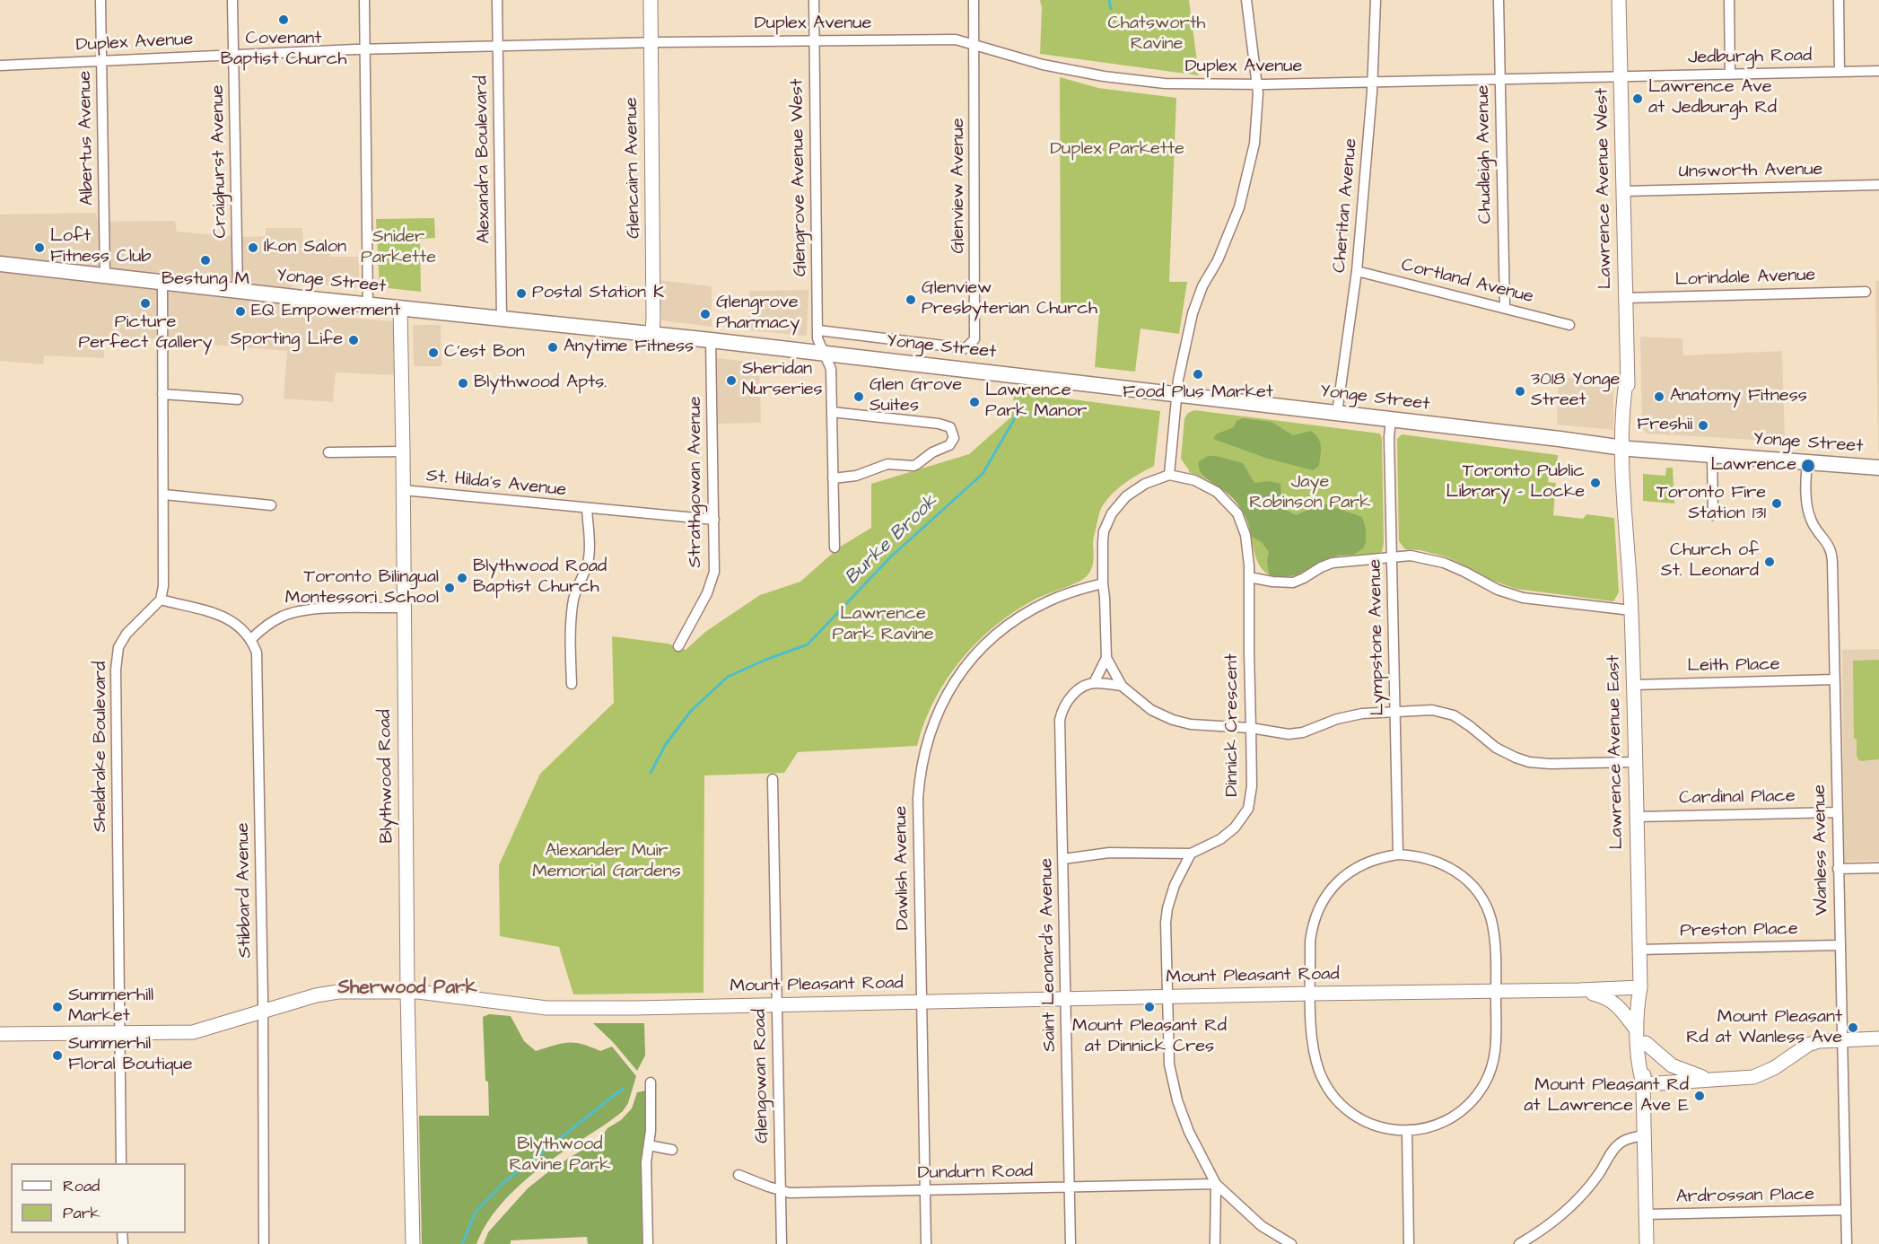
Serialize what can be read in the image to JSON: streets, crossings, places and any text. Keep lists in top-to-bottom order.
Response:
{
  "streets": {
    "main road": [
      "Glencairn Avenue",
      "Lawrence Avenue West",
      "Yonge Street",
      "Lawrence Avenue East",
      "Blythwood Road",
      "Mount Pleasant Road"
    ],
    "street": [
      "Duplex Avenue",
      "Jedburgh Road",
      "Albertus Avenue",
      "Chudleigh Avenue",
      "Alexandra Boulevard",
      "Craighurst Avenue",
      "Unsworth Avenue",
      "Glengrove Avenue West",
      "Glenview Avenue",
      "Cheritan Avenue",
      "Lorindale Avenue",
      "Cortland Avenue",
      "Strathgowan Avenue",
      "St. Hilda’s Avenue",
      "Lympstone Avenue",
      "Leith Place",
      "Dinnick Crescent",
      "Sheldrake Boulevard",
      "Cardinal Place",
      "Wanless Avenue",
      "Dawlish Avenue",
      "Stibbard Avenue",
      "Preston Place",
      "Saint Leonard's Avenue",
      "Glengowan Road",
      "Dundurn Road",
      "Ardrossan Place"
    ]
  },
  "crossings": [
    ["Duplex Avenue", "Jedburgh Road"],
    ["Duplex Avenue", "Albertus Avenue"],
    ["Duplex Avenue", "Chudleigh Avenue"],
    ["Duplex Avenue", "Alexandra Boulevard"],
    ["Duplex Avenue", "Craighurst Avenue"],
    ["Duplex Avenue", "Glencairn Avenue"],
    ["Duplex Avenue", "Glengrove Avenue West"],
    ["Duplex Avenue", "Glenview Avenue"],
    ["Duplex Avenue", "Lawrence Avenue West"],
    ["Duplex Avenue", "Cheritan Avenue"],
    ["Jedburgh Road", "Lawrence Avenue West"],
    ["Albertus Avenue", "Yonge Street"],
    ["Chudleigh Avenue", "Cortland Avenue"],
    ["Alexandra Boulevard", "Yonge Street"],
    ["Craighurst Avenue", "Yonge Street"],
    ["Glencairn Avenue", "Yonge Street"],
    ["Unsworth Avenue", "Lawrence Avenue West"],
    ["Glengrove Avenue West", "Glenview Avenue"],
    ["Glengrove Avenue West", "Yonge Street"],
    ["Lawrence Avenue West", "Lorindale Avenue"],
    ["Lawrence Avenue West", "Yonge Street"],
    ["Lawrence Avenue West", "Lawrence Avenue East"],
    ["Cheritan Avenue", "Yonge Street"],
    ["Cheritan Avenue", "Cortland Avenue"],
    ["Yonge Street", "Strathgowan Avenue"],
    ["Yonge Street", "Lympstone Avenue"],
    ["Yonge Street", "Lawrence Avenue East"],
    ["Yonge Street", "Blythwood Road"],
    ["Yonge Street", "Wanless Avenue"],
    ["Strathgowan Avenue", "St. Hilda’s Avenue"],
    ["St. Hilda’s Avenue", "Blythwood Road"],
    ["Leith Place", "Lawrence Avenue East"],
    ["Leith Place", "Wanless Avenue"],
    ["Sheldrake Boulevard", "Mount Pleasant Road"],
    ["Lawrence Avenue East", "Cardinal Place"],
    ["Lawrence Avenue East", "Preston Place"],
    ["Lawrence Avenue East", "Mount Pleasant Road"],
    ["Lawrence Avenue East", "Ardrossan Place"],
    ["Blythwood Road", "Mount Pleasant Road"],
    ["Cardinal Place", "Wanless Avenue"],
    ["Wanless Avenue", "Preston Place"],
    ["Wanless Avenue", "Ardrossan Place"],
    ["Dawlish Avenue", "Mount Pleasant Road"],
    ["Dawlish Avenue", "Dundurn Road"],
    ["Stibbard Avenue", "Mount Pleasant Road"],
    ["Saint Leonard's Avenue", "Mount Pleasant Road"],
    ["Saint Leonard's Avenue", "Dundurn Road"],
    ["Mount Pleasant Road", "Glengowan Road"],
    ["Glengowan Road", "Dundurn Road"]
  ],
  "districts": ["Sherwood Park"],
  "water": ["Burke Brook"],
  "parks": [
    "Chatsworth Ravine",
    "Duplex Parkette",
    "Snider Parkette",
    "Jaye Robinson Park",
    "Lawrence Park Ravine",
    "Alexander Muir Memorial Gardens",
    "Blythwood Ravine Park"
  ],
  "places": [
    "Covenant Baptist Church",
    "Lawrence Ave at Jedburgh Rd",
    "Loft Fitness Club",
    "Ikon Salon",
    "Bestung M",
    "Postal Station K",
    "Glenview Presbyterian Church",
    "Picture Perfect Gallery",
    "EQ Empowerment",
    "Glengrove Pharmacy",
    "Sporting Life",
    "Anytime Fitness",
    "C'est Bon",
    "Food Plus Market",
    "Sheridan Nurseries",
    "Blythwood Apts.",
    "3018 Yonge Street",
    "Glen Grove Suites",
    "Anatomy Fitness",
    "Lawrence Park Manor",
    "Freshii",
    "Lawrence",
    "Toronto Public Library - Locke",
    "Toronto Fire Station 131",
    "Church of St. Leonard",
    "Blythwood Road Baptist Church",
    "Toronto Bilingual Montessori School",
    "Summerhill Market",
    "Mount Pleasant Rd at Dinnick Cres",
    "Mount Pleasant Rd at Wanless Ave",
    "Summerhil Floral Boutique",
    "Mount Pleasant Rd at Lawrence Ave E"
  ],
  "legend": ["Road", "Park"]
}
